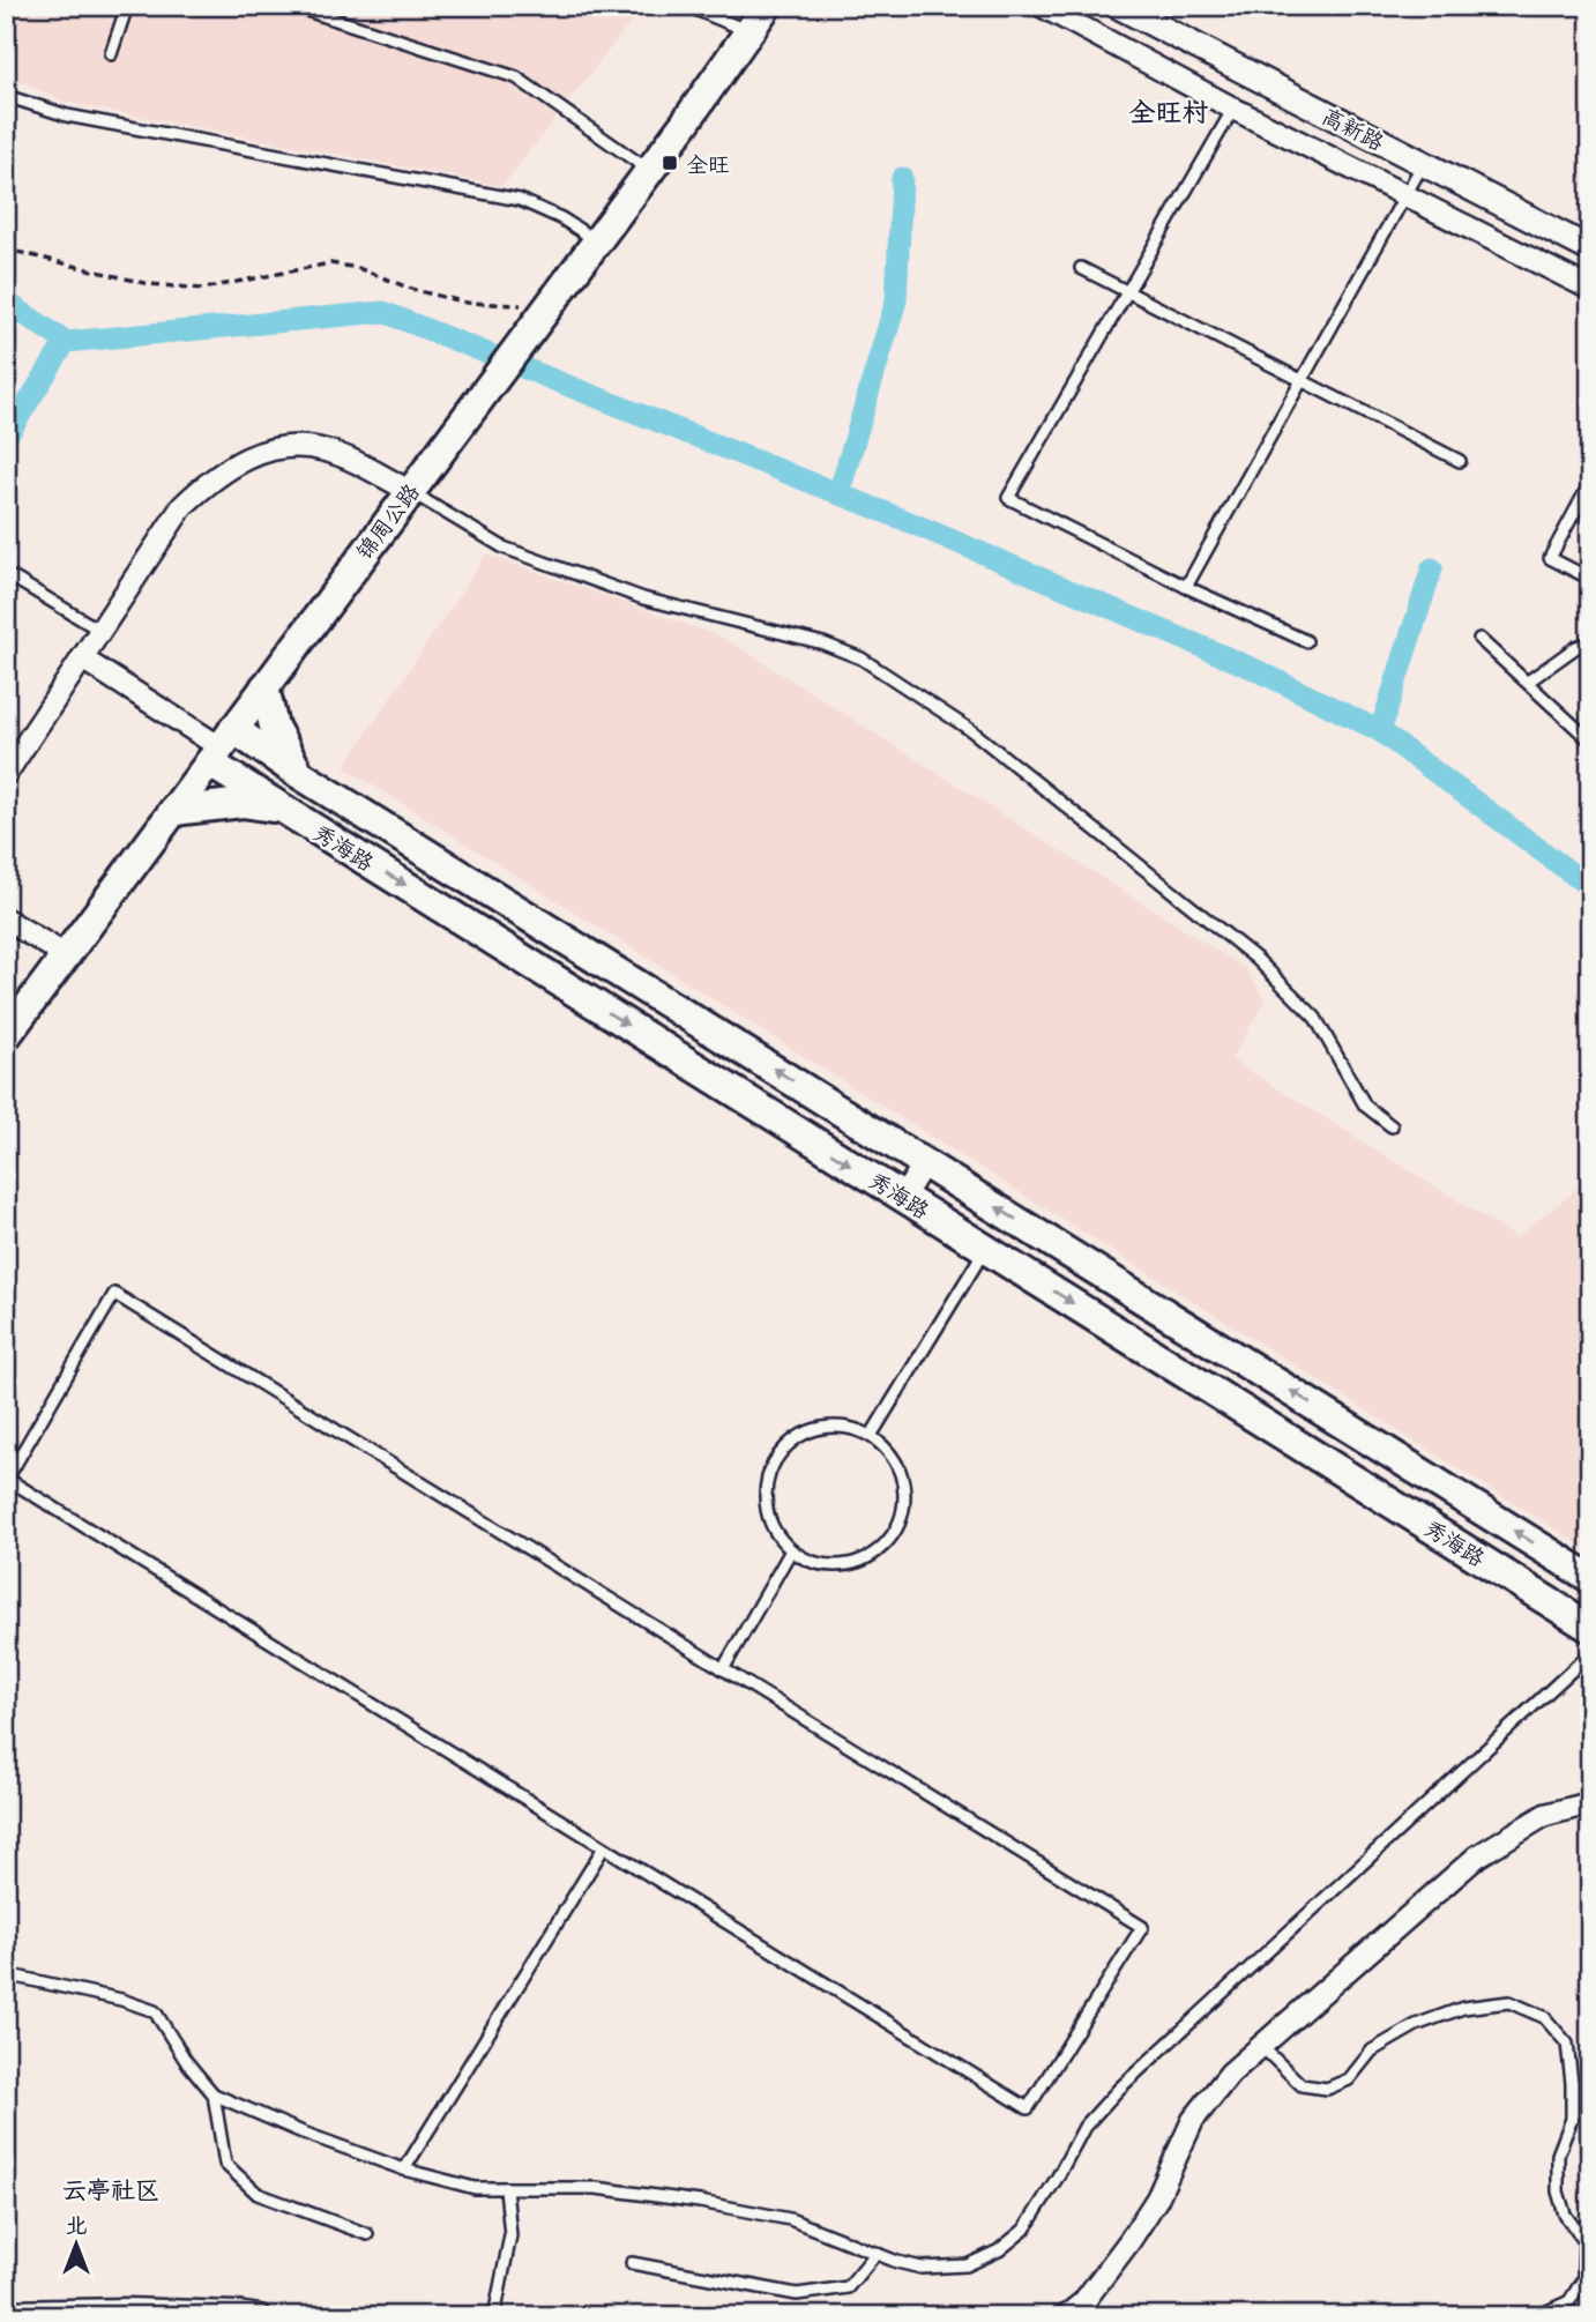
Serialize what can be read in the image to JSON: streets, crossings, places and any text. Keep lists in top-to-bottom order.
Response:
{
  "streets": {
    "main road": ["锦周公路", "秀海路"],
    "street": ["高新路"]
  },
  "crossings": [
    ["锦周公路", "秀海路"]
  ],
  "districts": ["全旺村", "云亭社区"],
  "places": {
    "transit": ["全旺"]
  },
  "north": "top"
}
